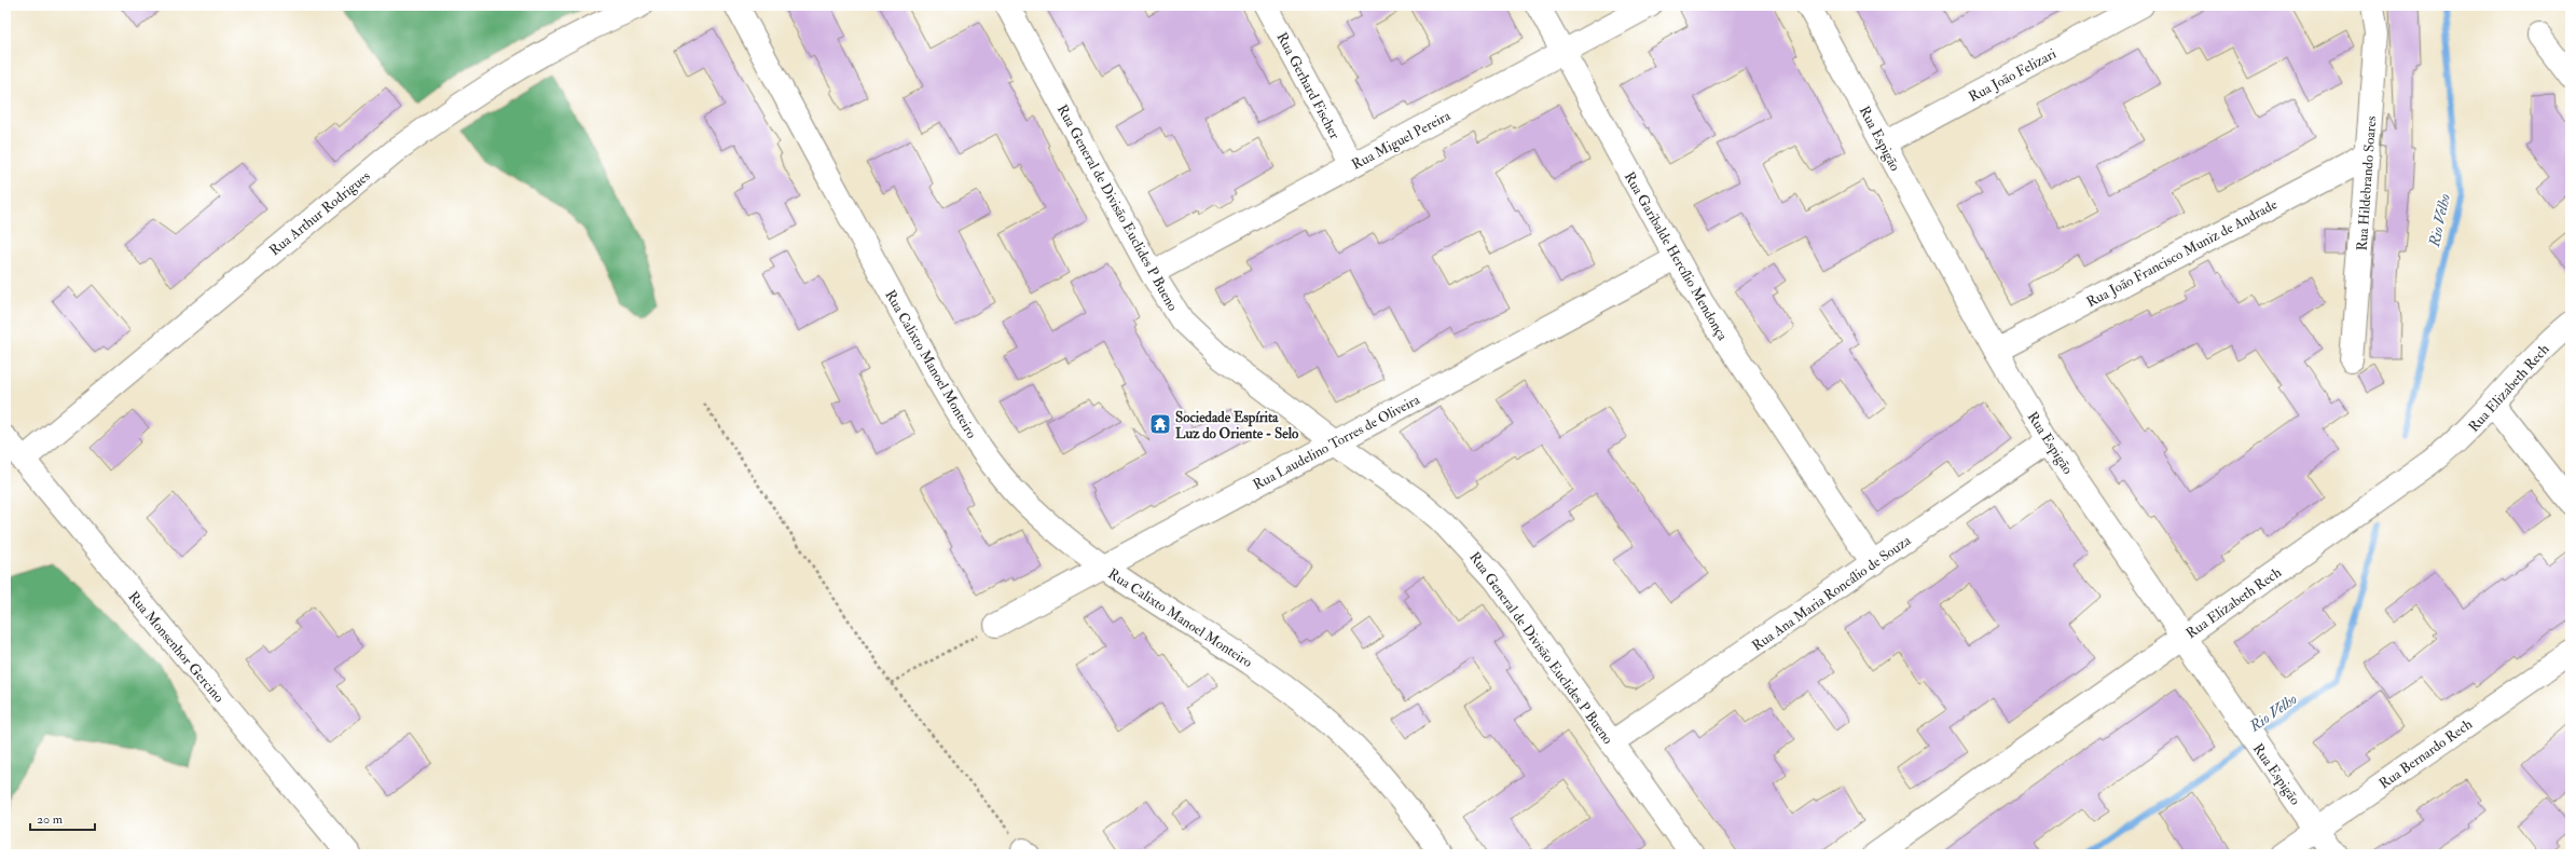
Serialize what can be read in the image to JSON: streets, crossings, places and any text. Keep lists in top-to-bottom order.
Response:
{
  "streets": {
    "street": [
      "Rua João Felizari",
      "Rua Gerhard Fischer",
      "Rua Espigão",
      "Rua Miguel Pereira",
      "Rua Hildebrando Soares",
      "Rua General de Divisão Euclides P Bueno",
      "Rua Arthur Rodrigues",
      "Rua João Francisco Muniz de Andrade",
      "Rua Garibalde Hercílio Mendonça",
      "Rua Calixto Manoel Monteiro",
      "Rua Elizabeth Rech",
      "Rua Laudelino Torres de Oliveira",
      "Rua Ana Maria Roncálio de Souza",
      "Rua Monsenhor Gercino",
      "Rua Bernardo Rech"
    ]
  },
  "crossings": [
    ["Rua João Felizari", "Rua Espigão"],
    ["Rua Gerhard Fischer", "Rua Miguel Pereira"],
    ["Rua Espigão", "Rua João Francisco Muniz de Andrade"],
    ["Rua Espigão", "Rua Elizabeth Rech"],
    ["Rua Espigão", "Rua Ana Maria Roncálio de Souza"],
    ["Rua Espigão", "Rua Bernardo Rech"],
    ["Rua Miguel Pereira", "Rua General de Divisão Euclides P Bueno"],
    ["Rua Miguel Pereira", "Rua Garibalde Hercílio Mendonça"],
    ["Rua Hildebrando Soares", "Rua João Francisco Muniz de Andrade"],
    ["Rua General de Divisão Euclides P Bueno", "Rua Laudelino Torres de Oliveira"],
    ["Rua General de Divisão Euclides P Bueno", "Rua Ana Maria Roncálio de Souza"],
    ["Rua Arthur Rodrigues", "Rua Monsenhor Gercino"],
    ["Rua Garibalde Hercílio Mendonça", "Rua Laudelino Torres de Oliveira"],
    ["Rua Garibalde Hercílio Mendonça", "Rua Ana Maria Roncálio de Souza"],
    ["Rua Calixto Manoel Monteiro", "Rua Laudelino Torres de Oliveira"]
  ],
  "water": ["Rio Velho"],
  "places": {
    "temple": ["Sociedade Espírita Luz do Oriente - Selo"]
  },
  "scale_bar": "20 m"
}
